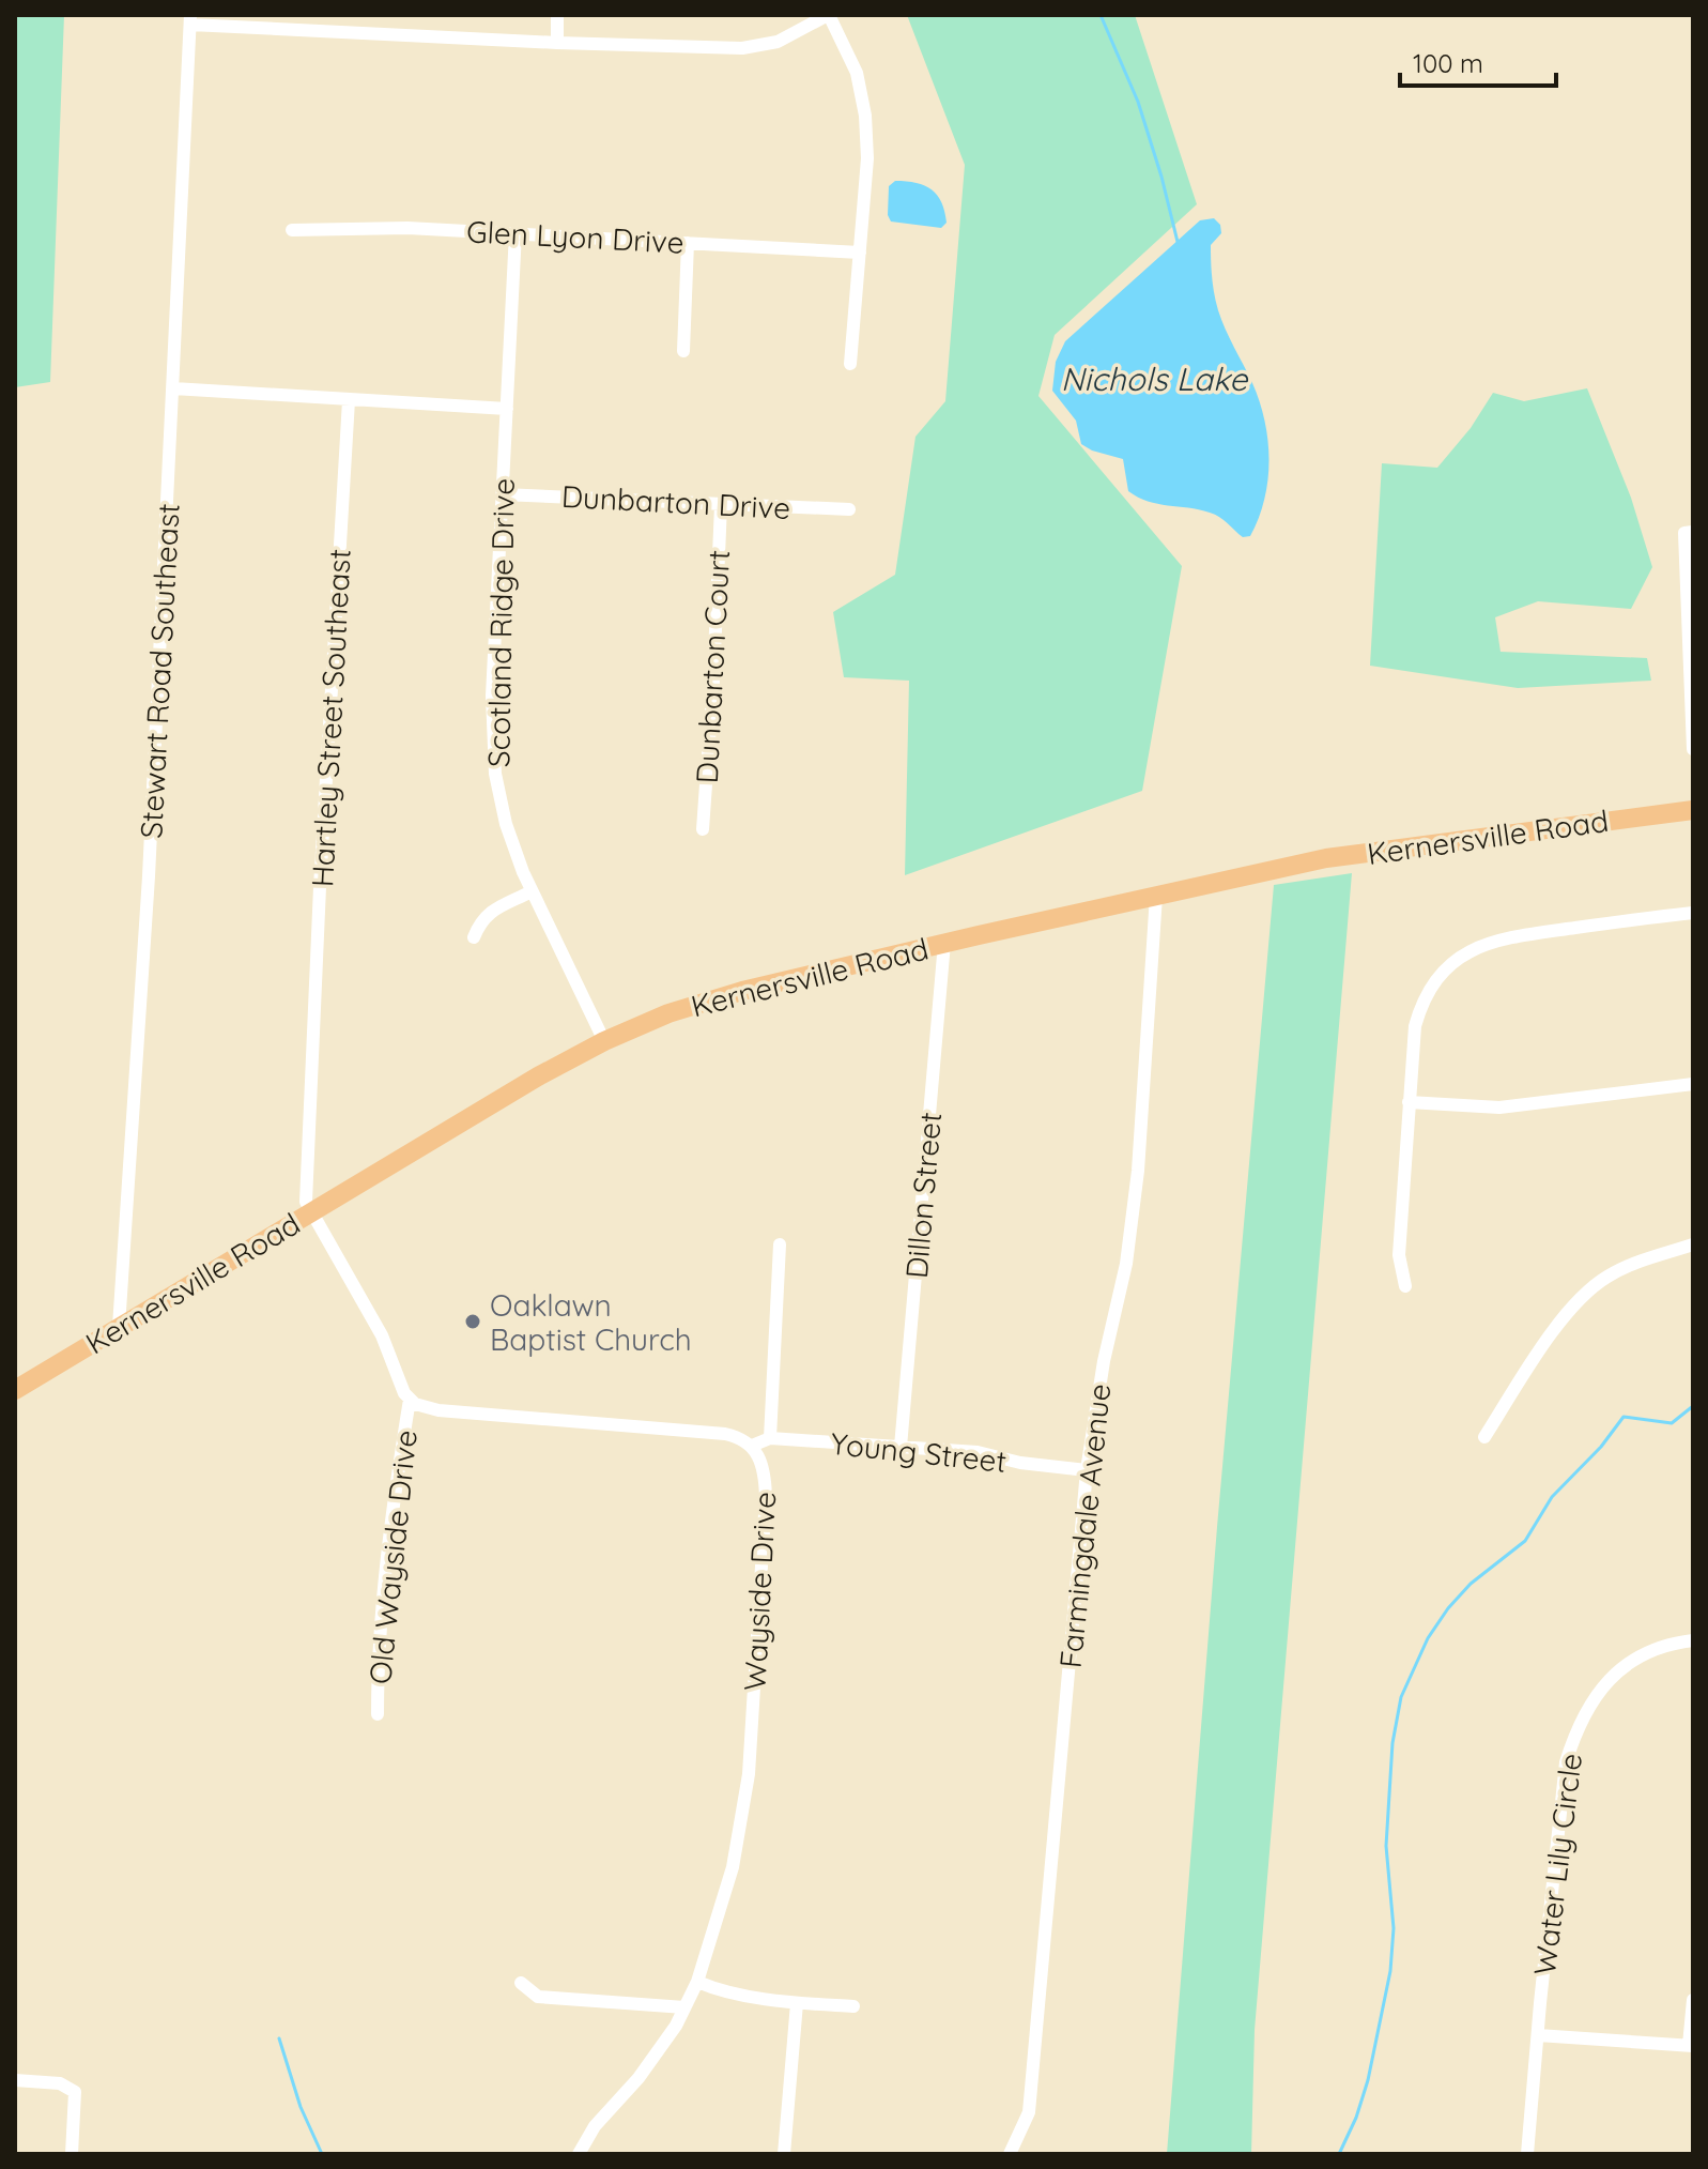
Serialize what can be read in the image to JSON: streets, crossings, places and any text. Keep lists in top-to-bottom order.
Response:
{
  "streets": {
    "main road": ["Kernersville Road"],
    "street": [
      "Glen Lyon Drive",
      "Dunbarton Drive",
      "Scotland Ridge Drive",
      "Dunbarton Court",
      "Stewart Road Southeast",
      "Hartley Street Southeast",
      "Dillon Street",
      "Young Street",
      "Farmingdale Avenue",
      "Old Wayside Drive",
      "Wayside Drive",
      "Water Lily Circle"
    ]
  },
  "crossings": [
    ["Glen Lyon Drive", "Scotland Ridge Drive"],
    ["Dunbarton Drive", "Scotland Ridge Drive"],
    ["Dunbarton Drive", "Dunbarton Court"],
    ["Scotland Ridge Drive", "Kernersville Road"],
    ["Stewart Road Southeast", "Kernersville Road"],
    ["Hartley Street Southeast", "Kernersville Road"],
    ["Kernersville Road", "Dillon Street"],
    ["Kernersville Road", "Farmingdale Avenue"],
    ["Dillon Street", "Young Street"],
    ["Young Street", "Farmingdale Avenue"],
    ["Young Street", "Wayside Drive"]
  ],
  "water": ["Nichols Lake"],
  "places": ["Oaklawn Baptist Church"],
  "scale_bar": "100 m"
}
